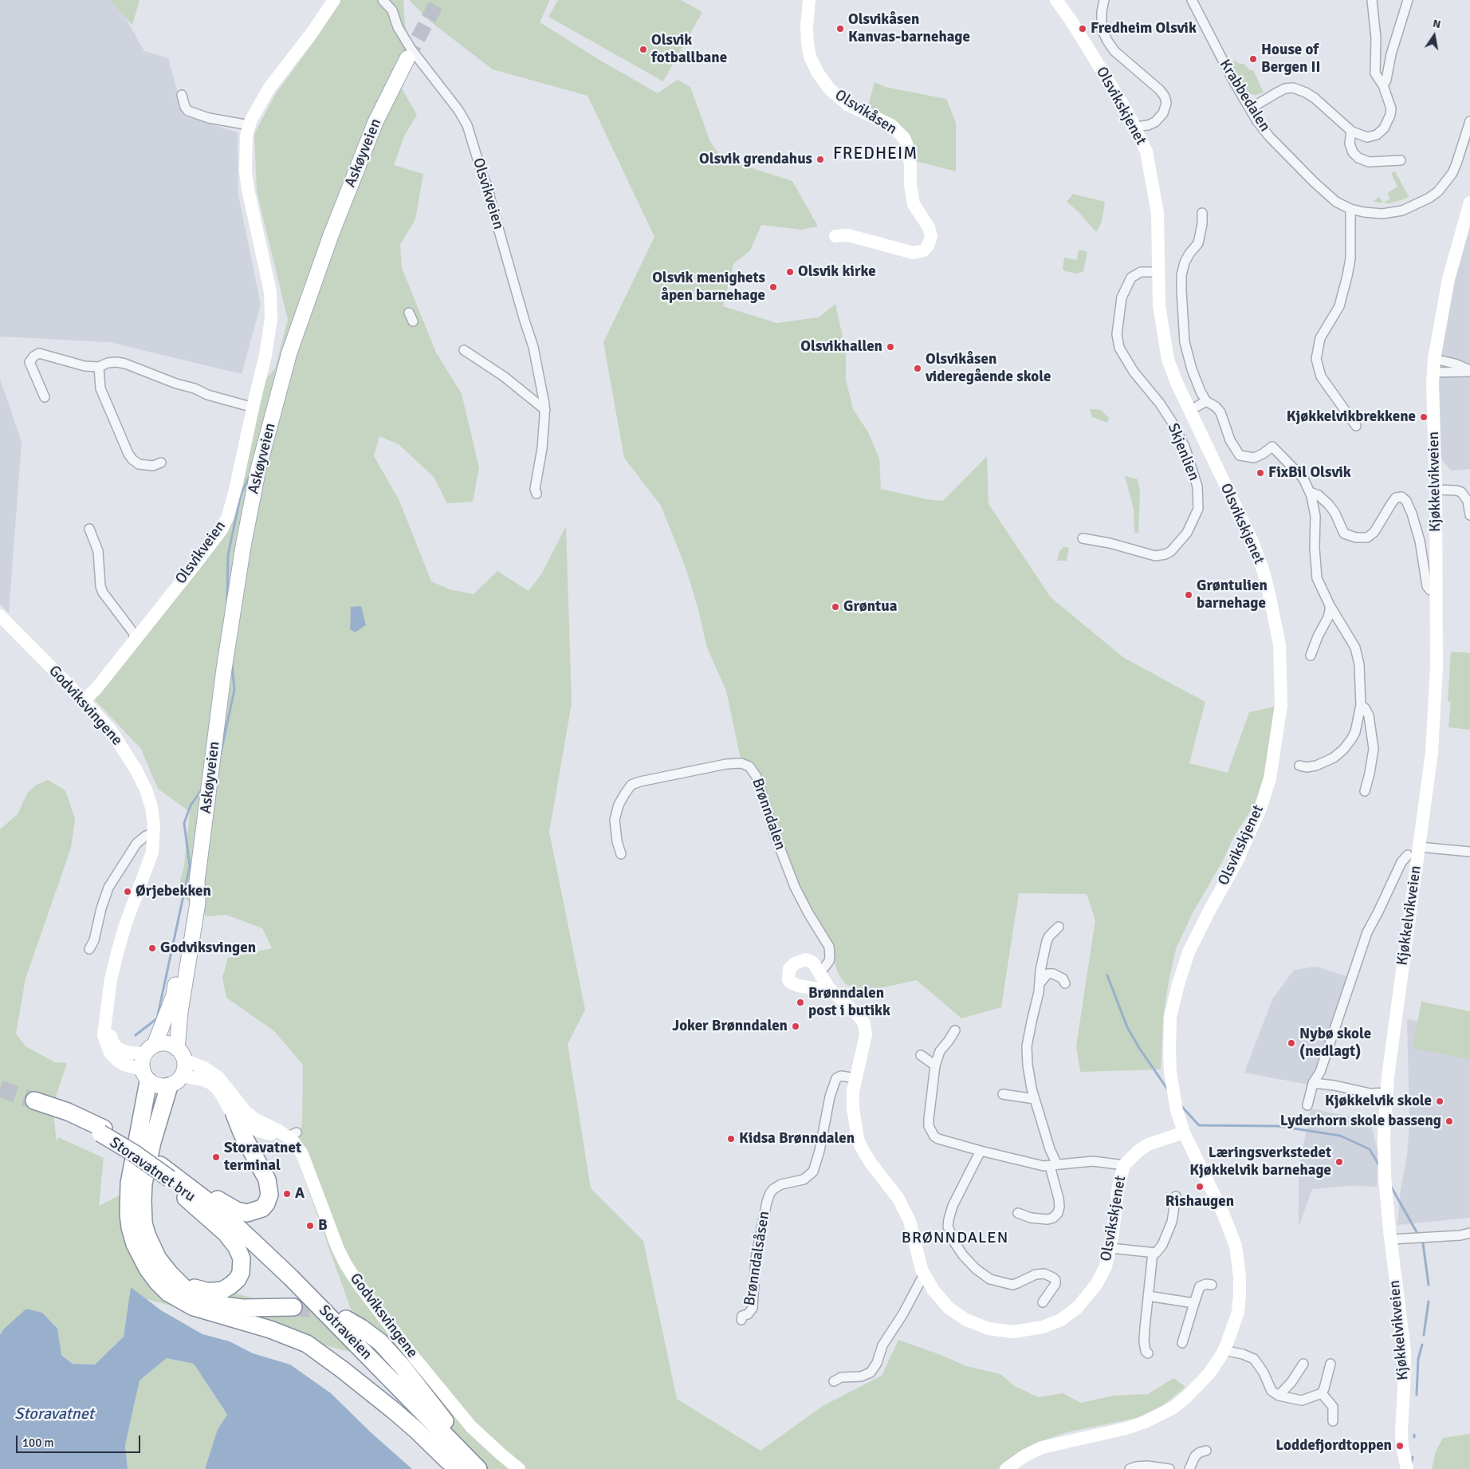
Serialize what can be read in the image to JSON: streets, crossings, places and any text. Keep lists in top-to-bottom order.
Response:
{
  "streets": {
    "highway": ["Storavatnet bru", "Sotraveien"],
    "main road": [
      "Olsvikskjenet",
      "Olsvikåsen",
      "Askøyveien",
      "Olsvikveien",
      "Kjøkkelvikveien",
      "Godviksvingene"
    ],
    "street": [
      "Krabbedalen",
      "Skjenlien",
      "Brønndalen",
      "Brønndalsåsen"
    ]
  },
  "crossings": [
    ["Olsvikskjenet", "Skjenlien"],
    ["Olsvikskjenet", "Brønndalen"],
    ["Olsvikskjenet", "Brønndalsåsen"],
    ["Askøyveien", "Godviksvingene"],
    ["Olsvikveien", "Godviksvingene"],
    ["Storavatnet bru", "Sotraveien"]
  ],
  "districts": ["FREDHEIM", "BRØNNDALEN"],
  "water": ["Storavatnet"],
  "places": [
    "Olsvikåsen Kanvas-barnehage",
    "Fredheim Olsvik",
    "Olsvik fotballbane",
    "House of Bergen II",
    "Olsvik grendahus",
    "Olsvik kirke",
    "Olsvik menighets åpen barnehage",
    "Olsvikhallen",
    "Olsvikåsen videregående skole",
    "Kjøkkelvikbrekkene",
    "FixBil Olsvik",
    "Grøntulien barnehage",
    "Grøntua",
    "Ørjebekken",
    "Godviksvingen",
    "Brønndalen post i butikk",
    "Joker Brønndalen",
    "Nybø skole (nedlagt)",
    "Kjøkkelvik skole",
    "Lyderhorn skole basseng",
    "Kidsa Brønndalen",
    "Storavatnet terminal",
    "Læringsverkstedet Kjøkkelvik barnehage",
    "Rishaugen",
    "A",
    "B",
    "Loddefjordtoppen"
  ],
  "scale_bar": "100 m",
  "north": "top"
}
